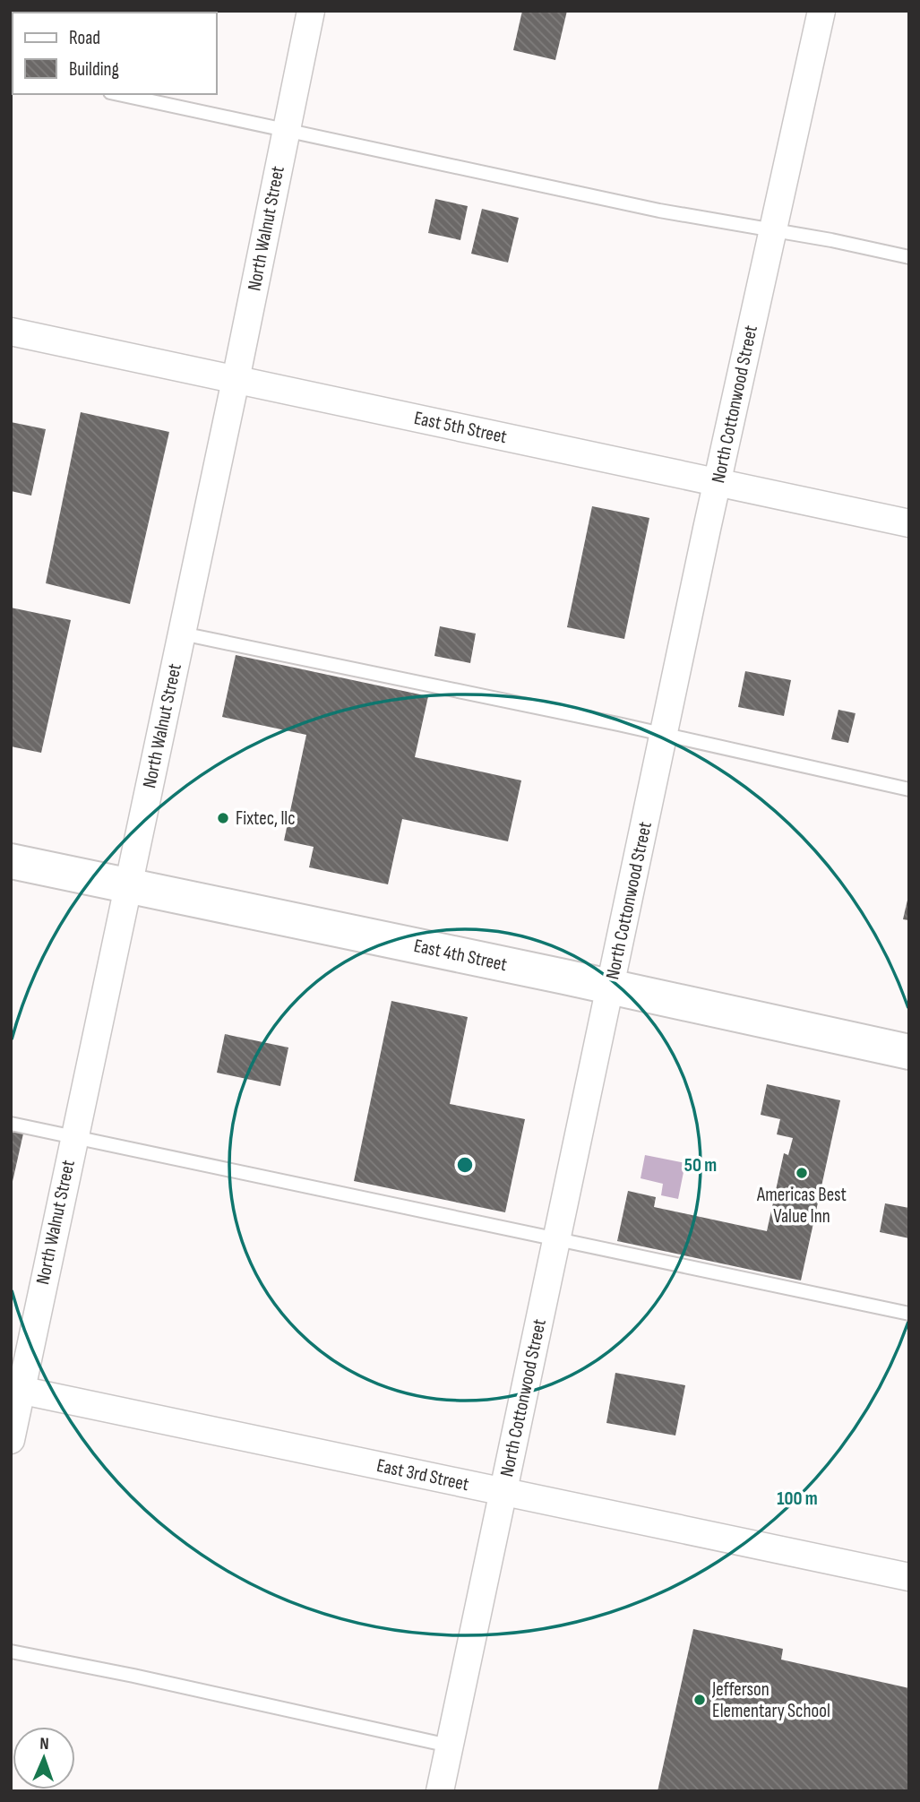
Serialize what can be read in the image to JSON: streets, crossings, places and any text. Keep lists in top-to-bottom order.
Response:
{
  "streets": {
    "main road": ["East 4th Street"],
    "street": [
      "North Walnut Street",
      "North Cottonwood Street",
      "East 5th Street",
      "East 3rd Street"
    ]
  },
  "crossings": [
    ["North Walnut Street", "East 5th Street"],
    ["North Walnut Street", "East 4th Street"],
    ["North Walnut Street", "East 3rd Street"],
    ["North Cottonwood Street", "East 5th Street"],
    ["North Cottonwood Street", "East 4th Street"],
    ["North Cottonwood Street", "East 3rd Street"]
  ],
  "places": ["Fixtec, llc", "Americas Best Value Inn", "Jefferson Elementary School"],
  "legend": ["Road", "Building"],
  "north": "top",
  "rings": ["50 m", "100 m"]
}
